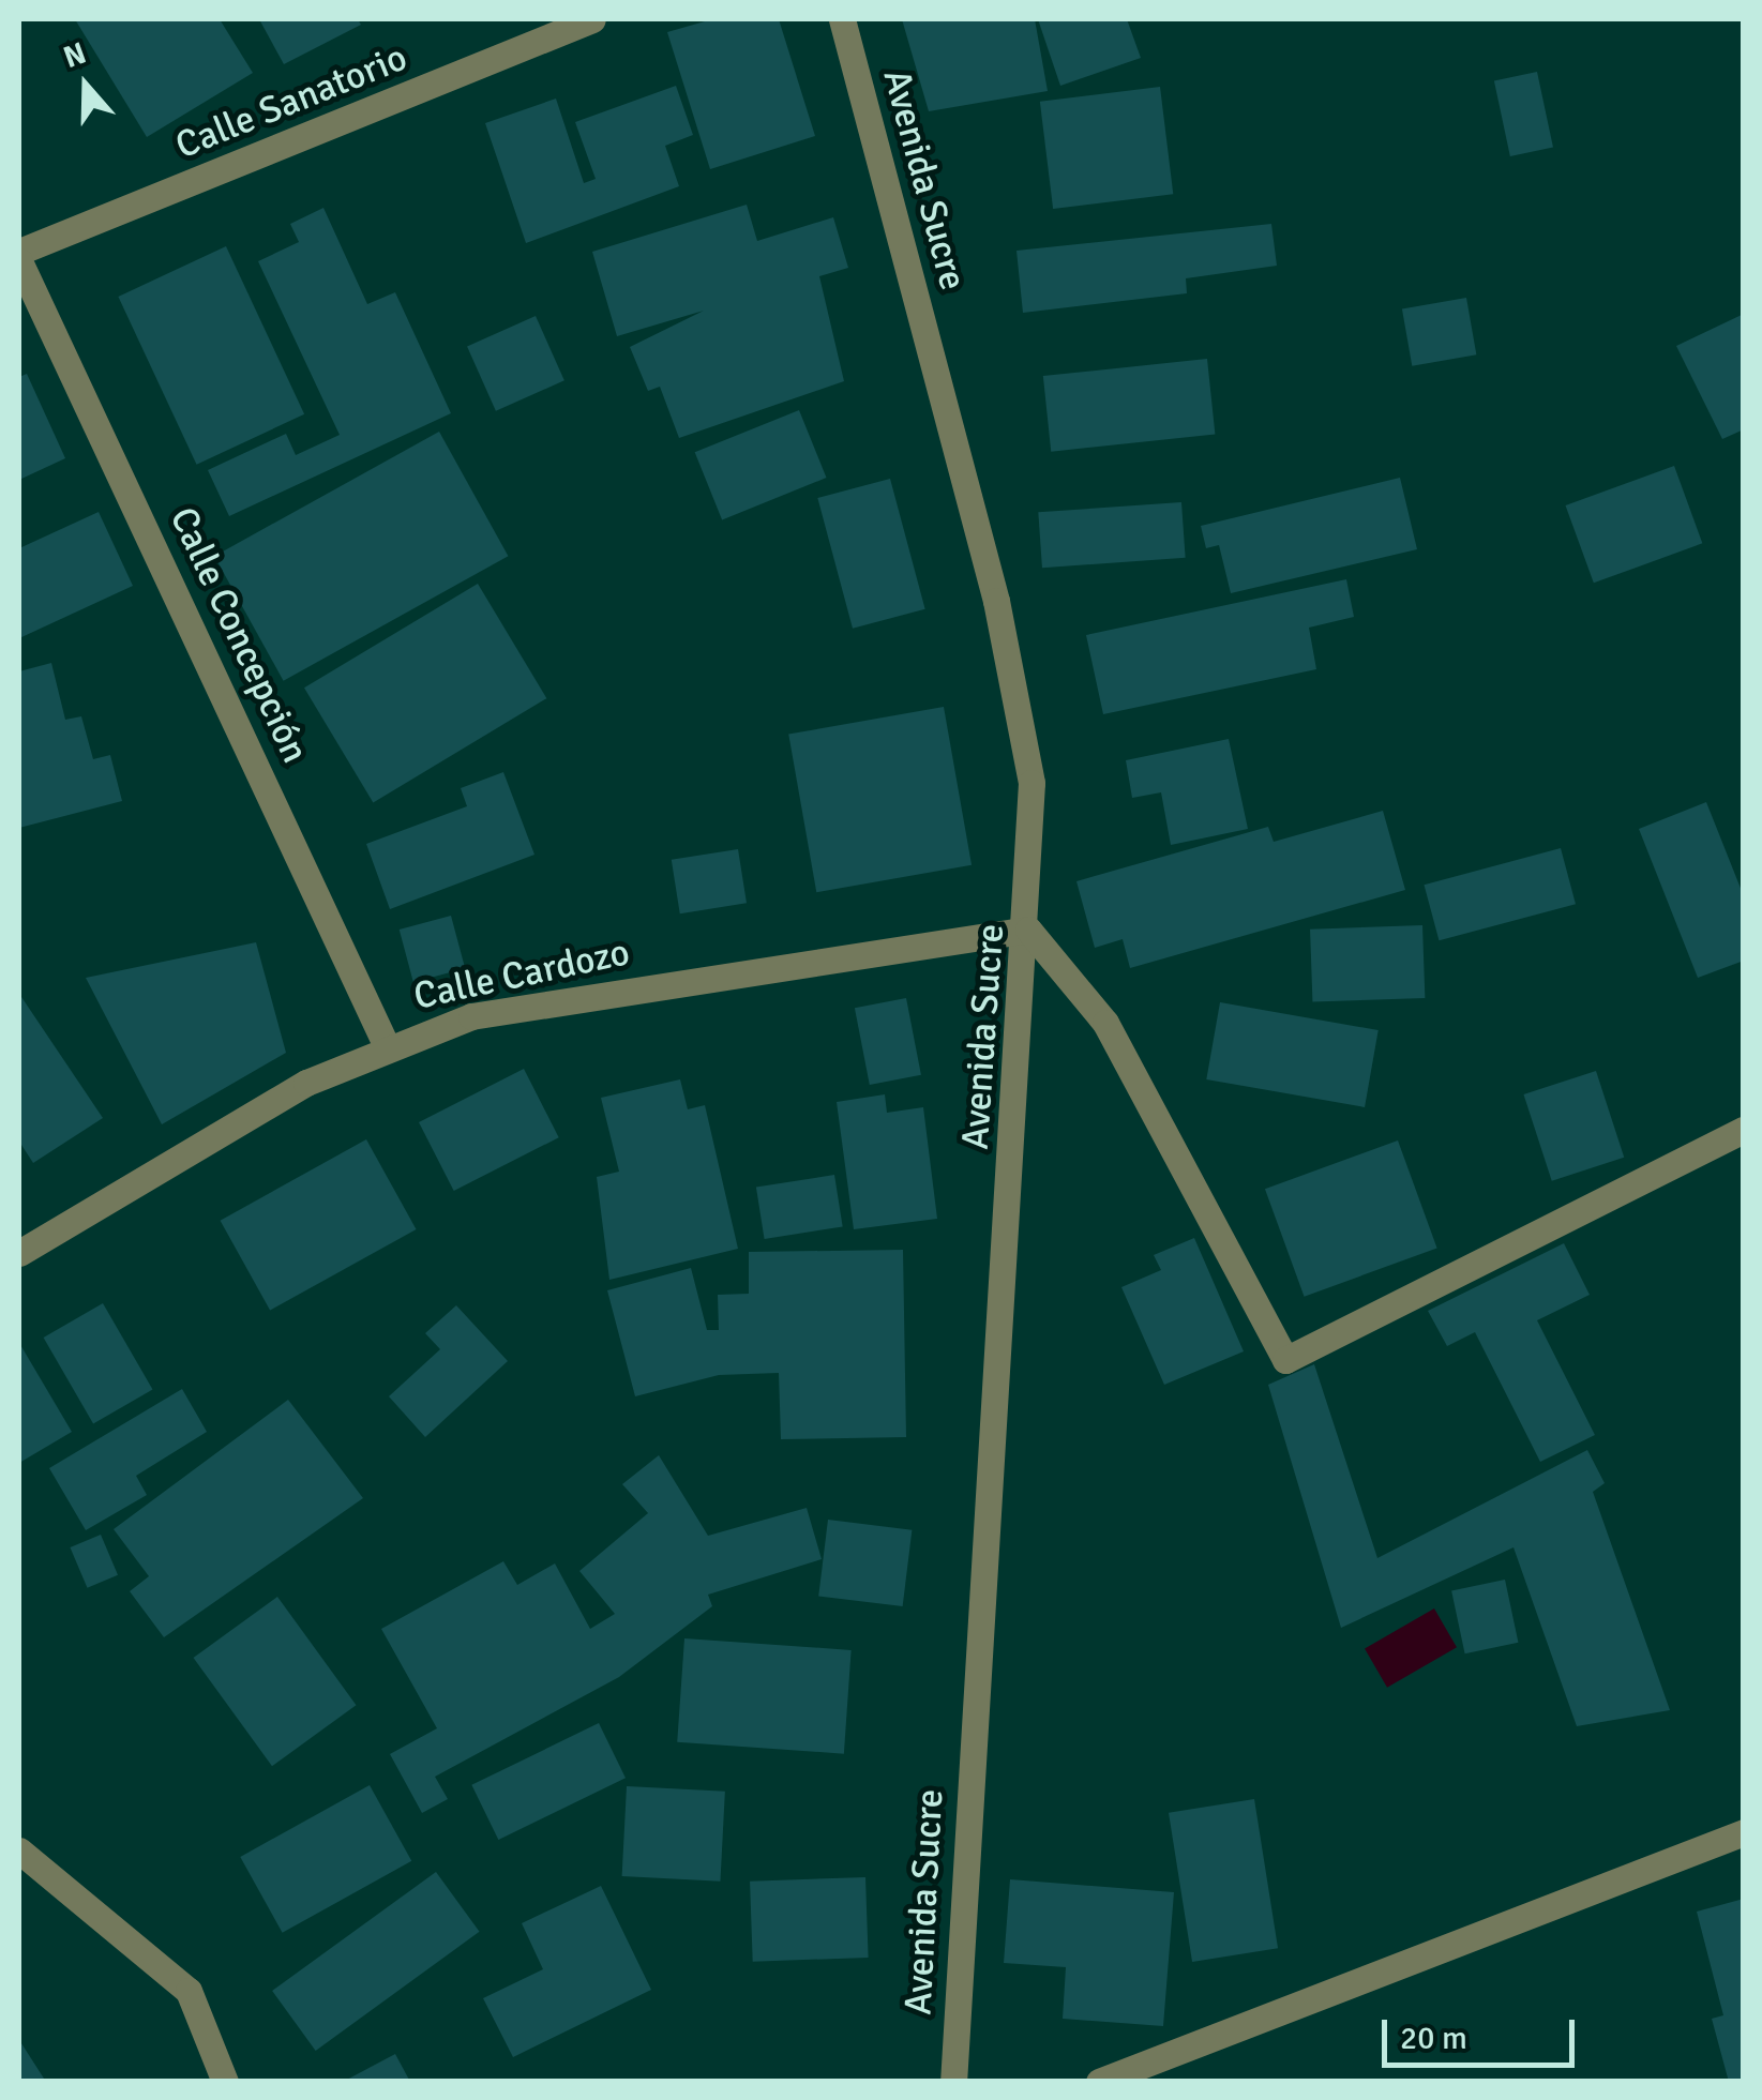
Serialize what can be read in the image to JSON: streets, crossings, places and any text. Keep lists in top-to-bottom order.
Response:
{
  "streets": {
    "street": [
      "Calle Sanatorio",
      "Avenida Sucre",
      "Calle Concepción",
      "Calle Cardozo"
    ]
  },
  "crossings": [
    ["Avenida Sucre", "Calle Cardozo"],
    ["Calle Concepción", "Calle Cardozo"]
  ],
  "scale_bar": "20 m",
  "north": "top"
}
